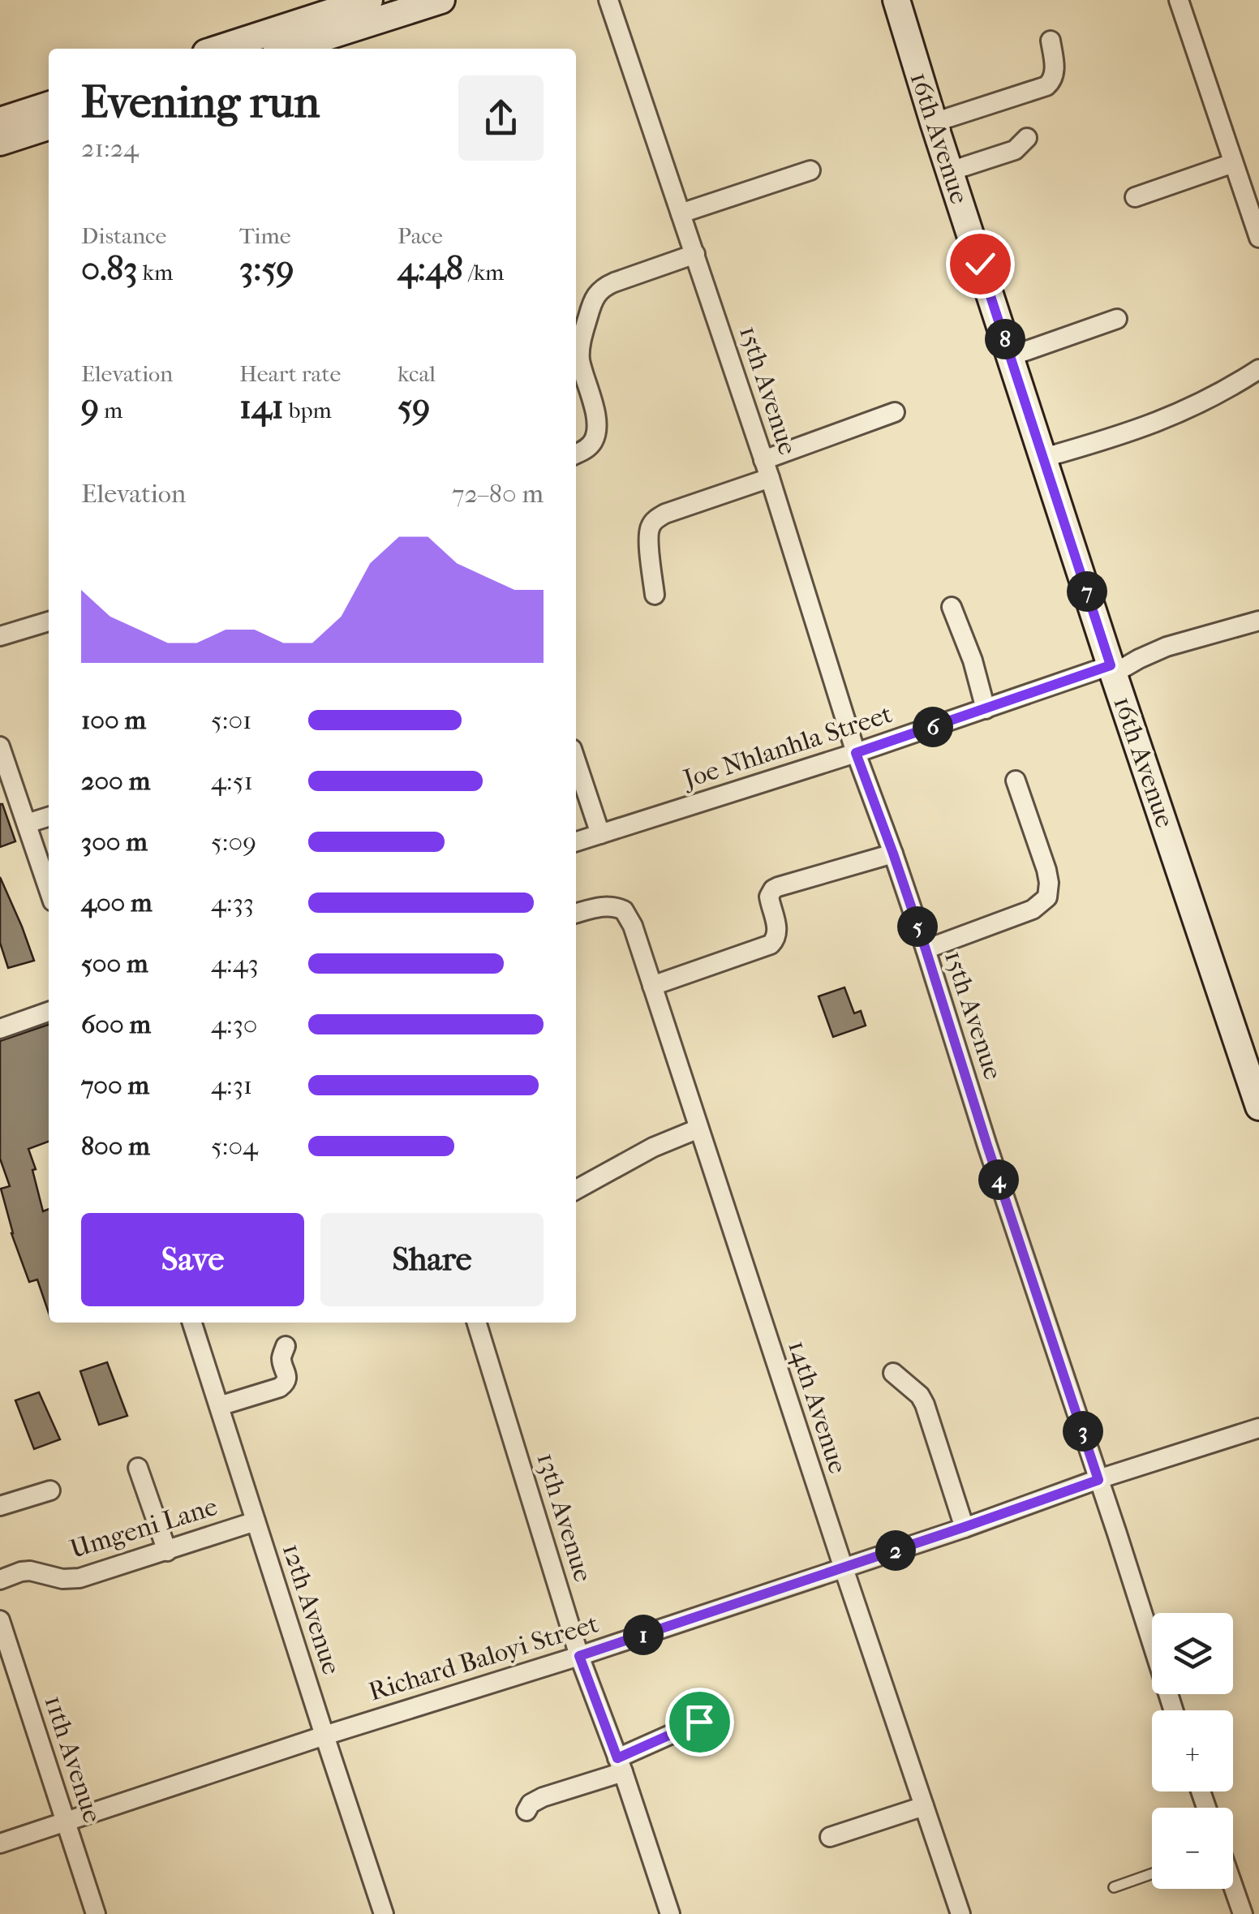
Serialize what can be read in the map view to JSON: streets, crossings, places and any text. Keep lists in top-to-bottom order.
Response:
{
  "streets": {
    "street": [
      "16th Avenue",
      "15th Avenue",
      "Joe Nhlanhla Street",
      "14th Avenue",
      "13th Avenue",
      "Umgeni Lane",
      "12th Avenue",
      "Richard Baloyi Street",
      "11th Avenue"
    ]
  },
  "crossings": [
    ["16th Avenue", "Joe Nhlanhla Street"],
    ["15th Avenue", "Joe Nhlanhla Street"],
    ["15th Avenue", "Richard Baloyi Street"],
    ["14th Avenue", "Richard Baloyi Street"],
    ["13th Avenue", "Richard Baloyi Street"],
    ["Umgeni Lane", "12th Avenue"],
    ["12th Avenue", "Richard Baloyi Street"],
    ["Richard Baloyi Street", "11th Avenue"]
  ],
  "page": {
    "heading": ["Evening run", "21:24"],
    "stats": [
      ["Distance", "0.83 km"],
      ["Time", "3:59"],
      ["Pace", "4:48 /km"],
      ["Elevation", "9 m"],
      ["Heart rate", "141 bpm"],
      ["kcal", "59"]
    ],
    "pins": [
      "8",
      "7",
      "6",
      "5",
      "4",
      "3",
      "2",
      "1"
    ],
    "chart": ["Elevation", "72–80 m"],
    "list": [
      {
        "name": "100 m",
        "note": "5:01"
      },
      {
        "name": "200 m",
        "note": "4:51"
      },
      {
        "name": "300 m",
        "note": "5:09"
      },
      {
        "name": "400 m",
        "note": "4:33"
      },
      {
        "name": "500 m",
        "note": "4:43"
      },
      {
        "name": "600 m",
        "note": "4:30"
      },
      {
        "name": "700 m",
        "note": "4:31"
      },
      {
        "name": "800 m",
        "note": "5:04"
      }
    ],
    "buttons": ["Save", "Share"],
    "map_buttons": ["+", "−"]
  }
}
